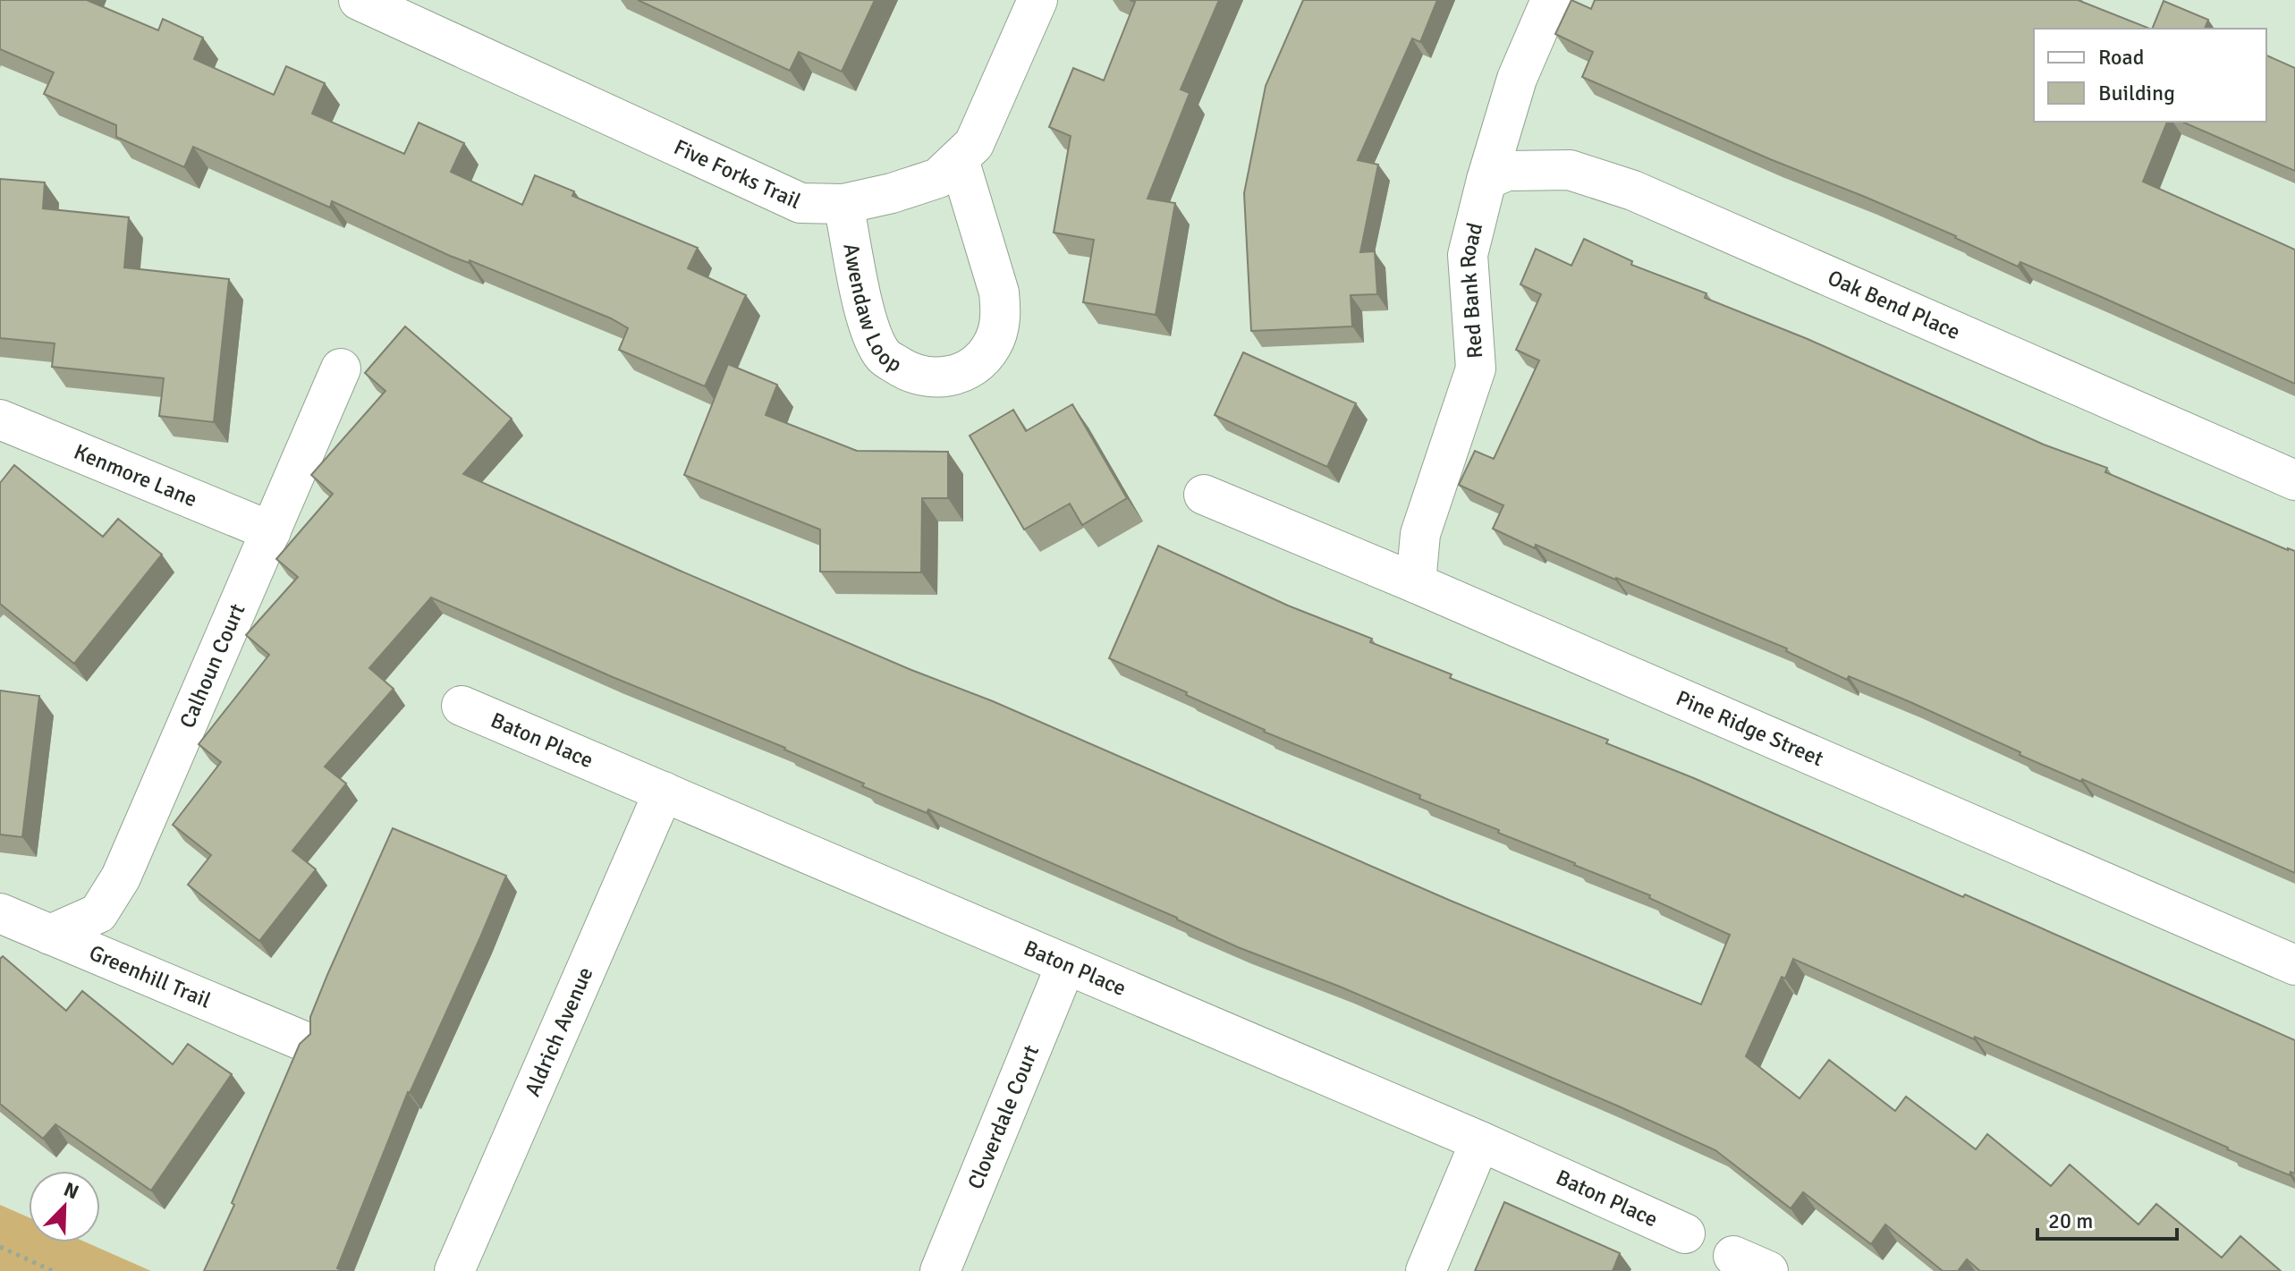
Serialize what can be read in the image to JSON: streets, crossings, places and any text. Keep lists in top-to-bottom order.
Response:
{
  "streets": {
    "street": [
      "Five Forks Trail",
      "Red Bank Road",
      "Awendaw Loop",
      "Oak Bend Place",
      "Kenmore Lane",
      "Calhoun Court",
      "Pine Ridge Street",
      "Baton Place",
      "Greenhill Trail",
      "Aldrich Avenue",
      "Cloverdale Court"
    ]
  },
  "crossings": [
    ["Five Forks Trail", "Awendaw Loop"],
    ["Red Bank Road", "Oak Bend Place"],
    ["Red Bank Road", "Pine Ridge Street"],
    ["Kenmore Lane", "Calhoun Court"],
    ["Calhoun Court", "Greenhill Trail"],
    ["Baton Place", "Aldrich Avenue"],
    ["Baton Place", "Cloverdale Court"]
  ],
  "legend": ["Road", "Building"],
  "scale_bar": "20 m",
  "north": "top right"
}
